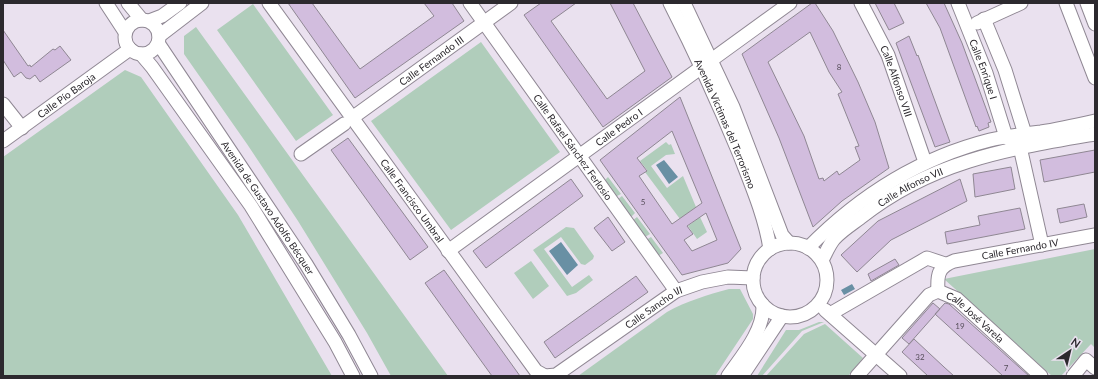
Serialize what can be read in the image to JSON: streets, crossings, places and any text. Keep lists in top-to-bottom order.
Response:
{
  "streets": {
    "street": [
      "Calle Fernando III",
      "Calle Enrique I",
      "Calle Alfonso VIII",
      "Calle Pío Baroja",
      "Avenida Víctimas del Terrorismo",
      "Calle Pedro I",
      "Calle Rafael Sánchez Ferlosio",
      "Calle Alfonso VII",
      "Calle Francisco Umbral",
      "Avenida de Gustavo Adolfo Bécquer",
      "Calle Fernando IV",
      "Calle Sancho III",
      "Calle José Varela"
    ]
  },
  "crossings": [
    ["Calle Fernando III", "Calle Rafael Sánchez Ferlosio"],
    ["Calle Fernando III", "Calle Francisco Umbral"],
    ["Calle Enrique I", "Calle Alfonso VII"],
    ["Calle Alfonso VIII", "Calle Alfonso VII"],
    ["Calle Pío Baroja", "Avenida de Gustavo Adolfo Bécquer"],
    ["Avenida Víctimas del Terrorismo", "Calle Pedro I"],
    ["Avenida Víctimas del Terrorismo", "Calle Alfonso VII"],
    ["Avenida Víctimas del Terrorismo", "Calle Sancho III"],
    ["Calle Pedro I", "Calle Rafael Sánchez Ferlosio"],
    ["Calle Pedro I", "Calle Francisco Umbral"],
    ["Calle Rafael Sánchez Ferlosio", "Calle Sancho III"],
    ["Calle Alfonso VII", "Calle Sancho III"],
    ["Calle Francisco Umbral", "Calle Sancho III"]
  ],
  "house_numbers": [
    "8",
    "5",
    "19",
    "32",
    "7"
  ],
  "north": "top right"
}
